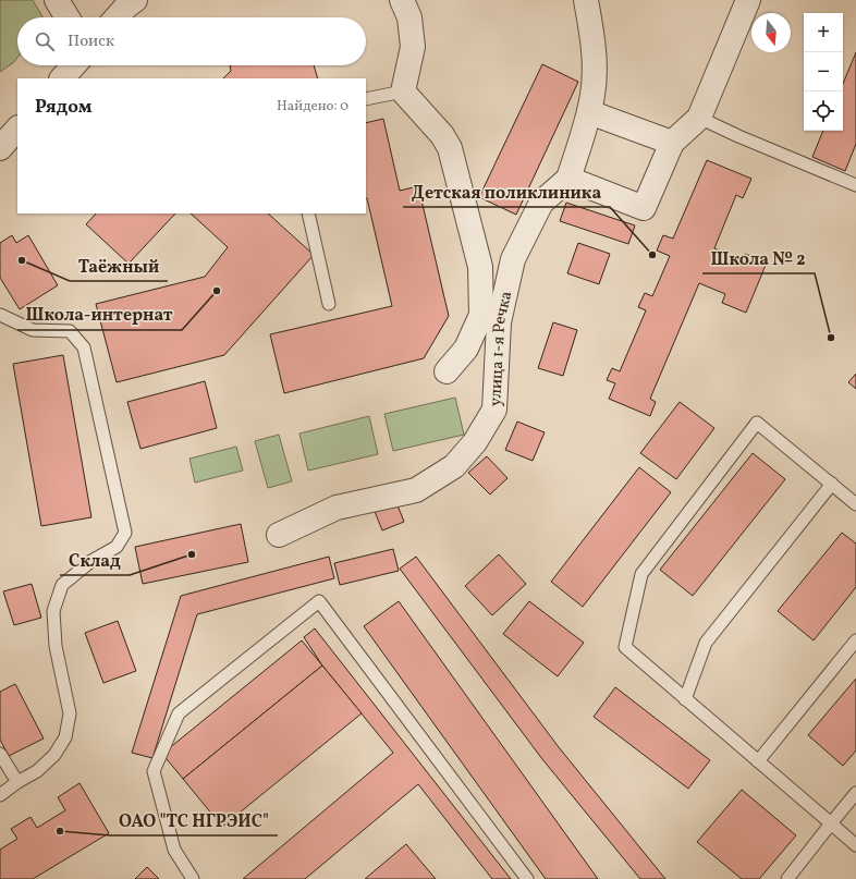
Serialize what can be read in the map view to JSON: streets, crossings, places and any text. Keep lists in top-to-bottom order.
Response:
{
  "streets": {
    "street": ["улица 1-я Речка"]
  },
  "places": [
    "Детская поликлиника",
    "Таёжный",
    "Школа-интернат",
    "Школа № 2",
    "Склад",
    "ОАО \"ТС НГРЭИС\""
  ],
  "north": "bottom",
  "page": {
    "map_buttons": ["+", "−"],
    "search": "Поиск",
    "heading": ["Рядом", "Найдено: 0"]
  }
}
